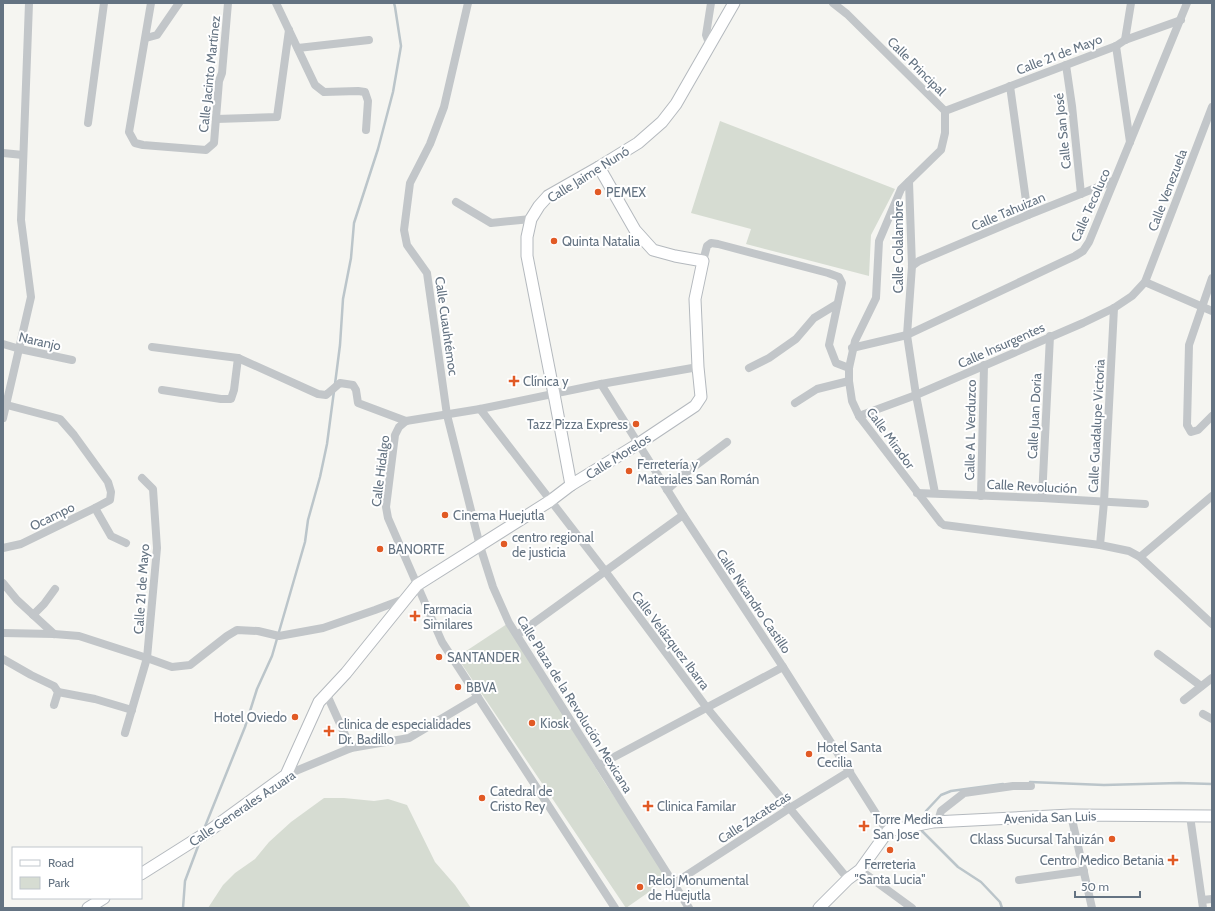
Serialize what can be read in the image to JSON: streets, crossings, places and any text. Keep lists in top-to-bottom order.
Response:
{
  "streets": {
    "main road": [
      "Calle Jaime Nunó",
      "Calle Morelos",
      "Calle Generales Azuara",
      "Avenida San Luis"
    ],
    "street": [
      "Calle 21 de Mayo",
      "Calle Principal",
      "Calle Jacinto Martínez",
      "Calle San José",
      "Calle Venezuela",
      "Calle Tecoluco",
      "Calle Tahuizan",
      "Calle Colalambre",
      "Calle Cuauhtémoc",
      "Naranjo",
      "Calle Insurgentes",
      "Calle Juan Doria",
      "Calle Guadalupe Victoria",
      "Calle A L Verduzco",
      "Calle Mirador",
      "Calle Hidalgo",
      "Calle Revolución",
      "Ocampo",
      "Calle Nicandro Castillo",
      "Calle Velázquez Ibarra",
      "Calle Plaza de la Revolución Mexicana",
      "Calle Zacatecas"
    ]
  },
  "crossings": [
    ["Calle 21 de Mayo", "Calle Principal"],
    ["Calle 21 de Mayo", "Calle San José"],
    ["Calle 21 de Mayo", "Calle Tecoluco"],
    ["Calle Principal", "Calle Colalambre"],
    ["Calle Principal", "Calle Mirador"],
    ["Calle San José", "Calle Tahuizan"],
    ["Calle Jaime Nunó", "Calle Morelos"],
    ["Calle Venezuela", "Calle Insurgentes"],
    ["Calle Tecoluco", "Calle Tahuizan"],
    ["Calle Tecoluco", "Calle Colalambre"],
    ["Calle Tecoluco", "Calle Mirador"],
    ["Calle Tahuizan", "Calle Colalambre"],
    ["Calle Colalambre", "Calle Insurgentes"],
    ["Calle Colalambre", "Calle Revolución"],
    ["Calle Cuauhtémoc", "Calle Morelos"],
    ["Calle Cuauhtémoc", "Calle Plaza de la Revolución Mexicana"],
    ["Calle Insurgentes", "Calle Juan Doria"],
    ["Calle Insurgentes", "Calle Guadalupe Victoria"],
    ["Calle Insurgentes", "Calle A L Verduzco"],
    ["Calle Insurgentes", "Calle Mirador"],
    ["Calle Juan Doria", "Calle Revolución"],
    ["Calle Guadalupe Victoria", "Calle Mirador"],
    ["Calle Guadalupe Victoria", "Calle Revolución"],
    ["Calle A L Verduzco", "Calle Revolución"],
    ["Calle Mirador", "Calle Revolución"],
    ["Calle Morelos", "Calle Hidalgo"],
    ["Calle Morelos", "Calle Nicandro Castillo"],
    ["Calle Morelos", "Calle Velázquez Ibarra"],
    ["Calle Morelos", "Calle Plaza de la Revolución Mexicana"],
    ["Calle Morelos", "Calle Generales Azuara"],
    ["Calle Hidalgo", "Calle Generales Azuara"],
    ["Calle Nicandro Castillo", "Calle Zacatecas"],
    ["Calle Nicandro Castillo", "Avenida San Luis"],
    ["Calle Velázquez Ibarra", "Calle Zacatecas"],
    ["Calle Plaza de la Revolución Mexicana", "Calle Zacatecas"]
  ],
  "places": {
    "other": [
      "PEMEX",
      "Quinta Natalia",
      "Tazz Pizza Express",
      "Ferretería y Materiales San Román",
      "Cinema Huejutla",
      "centro regional de justicia",
      "BANORTE",
      "SANTANDER",
      "BBVA",
      "Hotel Oviedo",
      "Kiosk",
      "Hotel Santa Cecilia",
      "Catedral de Cristo Rey",
      "Cklass Sucursal Tahuizán",
      "Ferreteria \"Santa Lucia\"",
      "Reloj Monumental de Huejutla"
    ],
    "health": [
      "Clínica y",
      "Farmacia Similares",
      "clinica de especialidades Dr. Badillo",
      "Clinica Familar",
      "Torre Medica San Jose",
      "Centro Medico Betania"
    ]
  },
  "legend": ["Road", "Park"],
  "scale_bar": "50 m"
}
